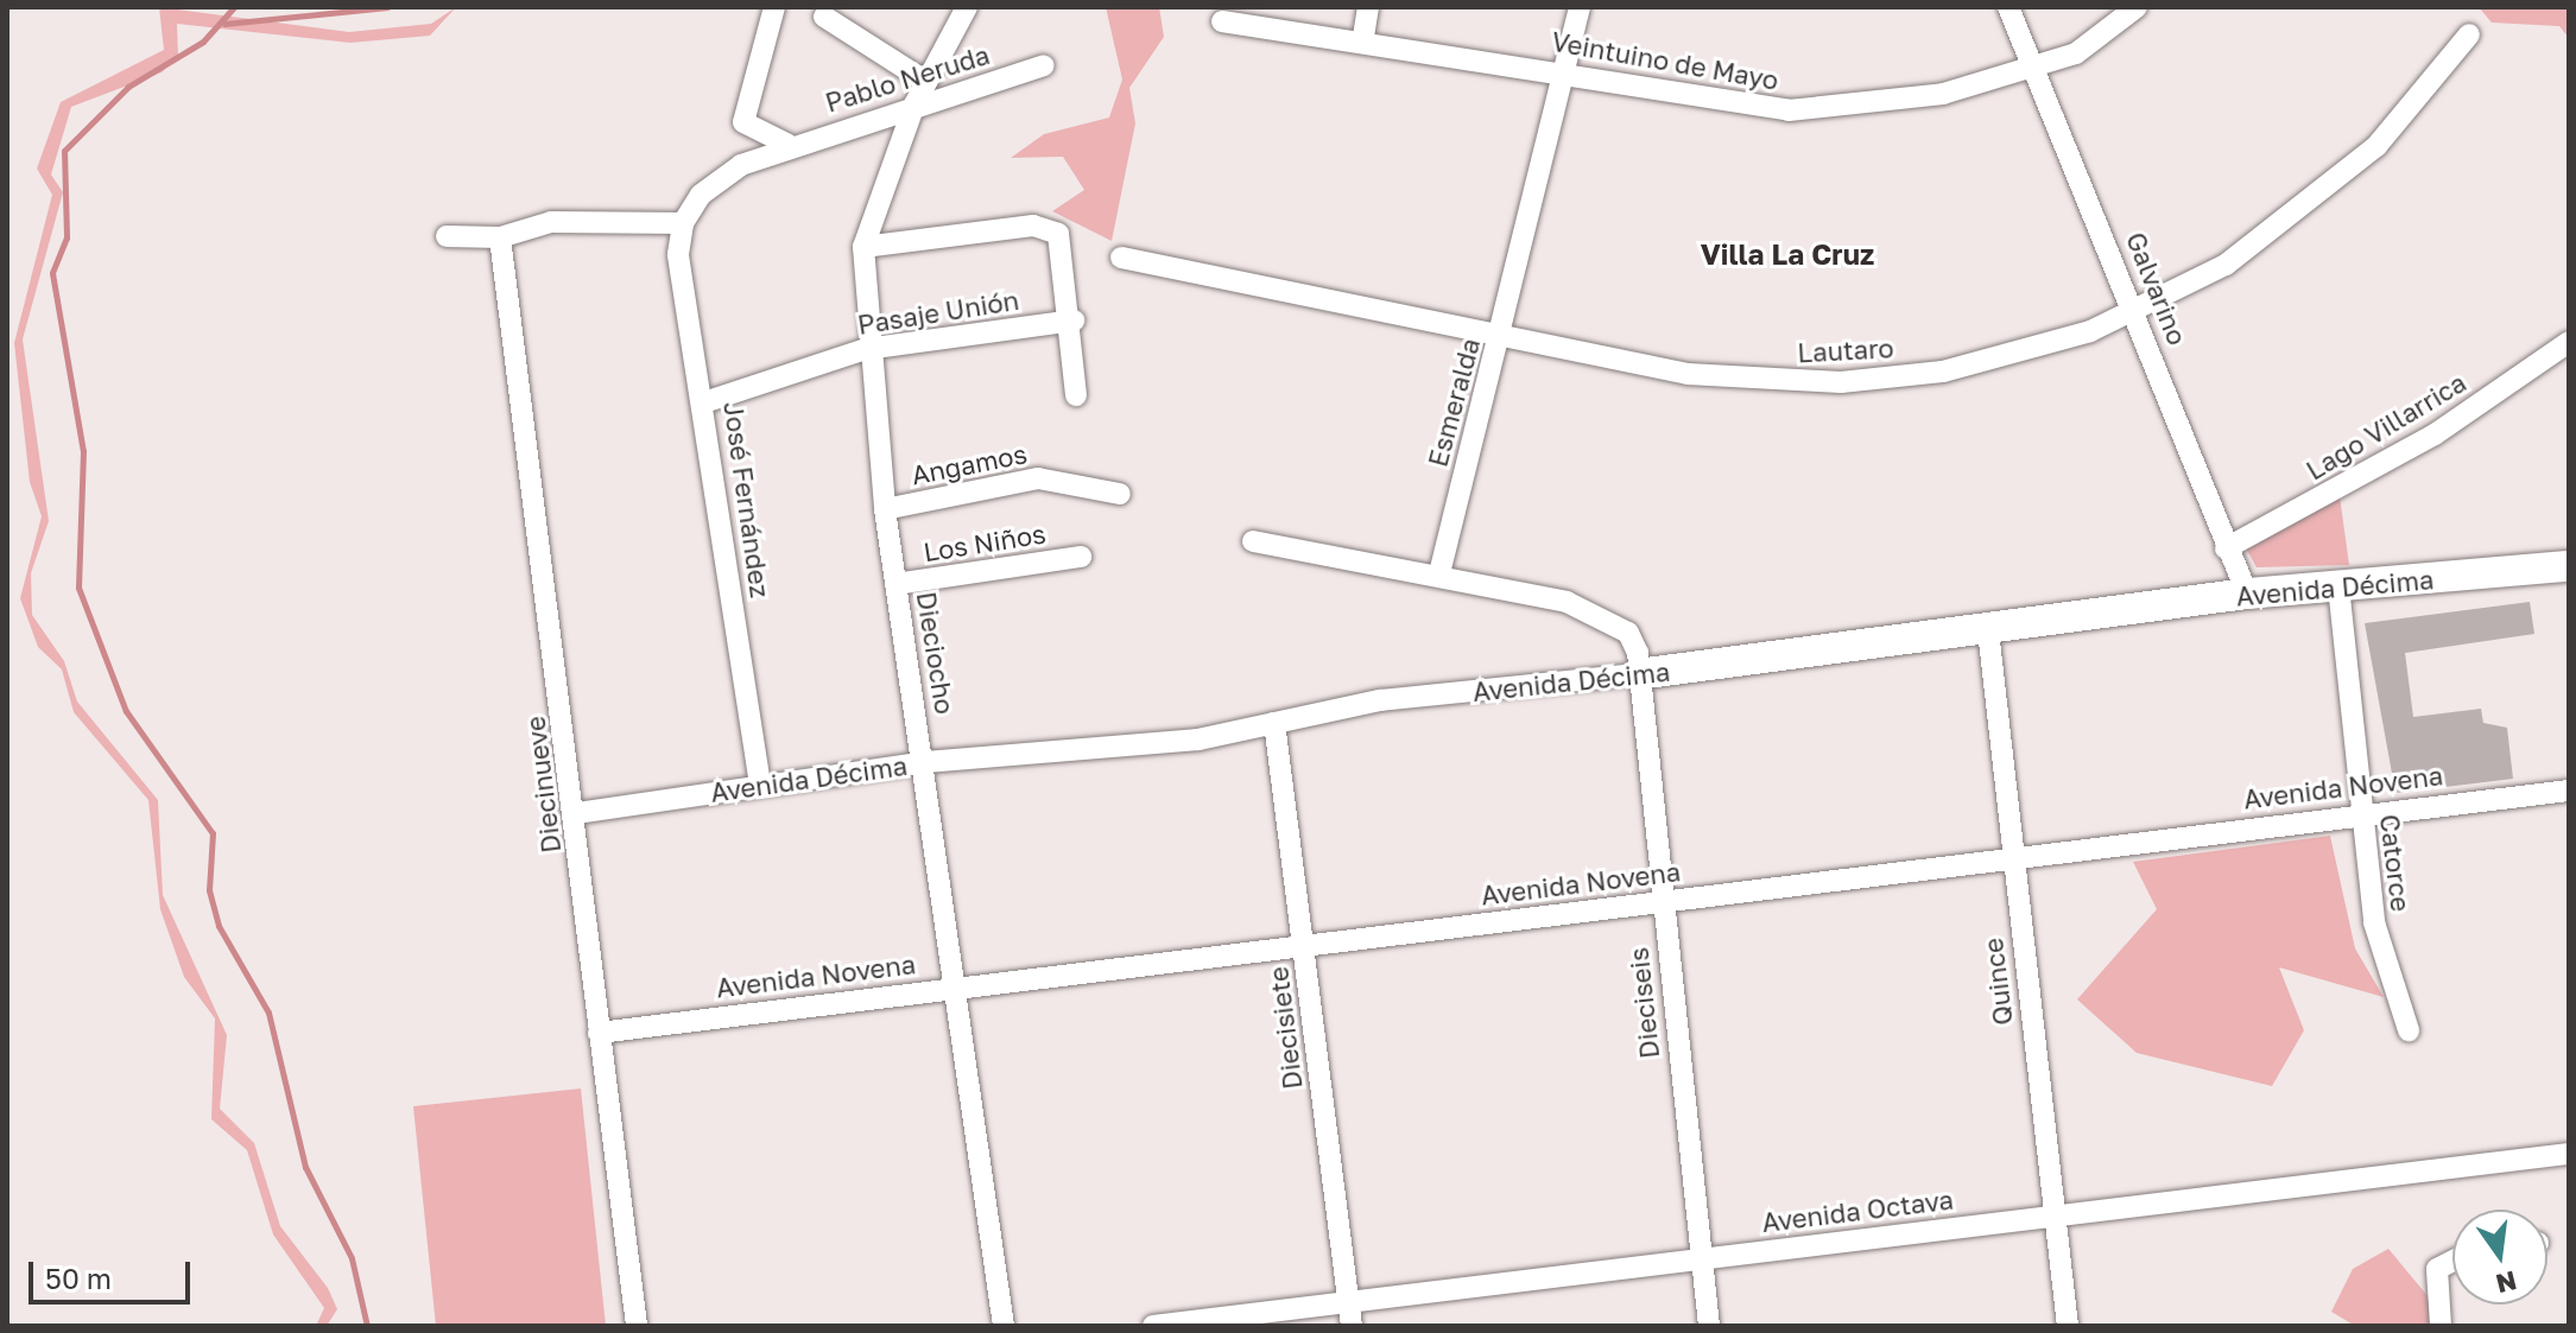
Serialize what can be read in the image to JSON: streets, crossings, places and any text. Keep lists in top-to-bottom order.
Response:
{
  "streets": {
    "street": [
      "Veintuino de Mayo",
      "Pablo Neruda",
      "Galvarino",
      "Pasaje Unión",
      "Lautaro",
      "Esmeralda",
      "Lago Villarrica",
      "Angamos",
      "José Fernández",
      "Los Niños",
      "Avenida Décima",
      "Dieciocho",
      "Diecinueve",
      "Avenida Novena",
      "Catorce",
      "Quince",
      "Dieciseis",
      "Diecisiete",
      "Avenida Octava"
    ]
  },
  "crossings": [
    ["Veintuino de Mayo", "Galvarino"],
    ["Veintuino de Mayo", "Esmeralda"],
    ["Pablo Neruda", "José Fernández"],
    ["Pablo Neruda", "Dieciocho"],
    ["Galvarino", "Lautaro"],
    ["Galvarino", "Lago Villarrica"],
    ["Galvarino", "Avenida Décima"],
    ["Pasaje Unión", "José Fernández"],
    ["Pasaje Unión", "Dieciocho"],
    ["Lautaro", "Esmeralda"],
    ["Angamos", "Dieciocho"],
    ["José Fernández", "Avenida Décima"],
    ["Los Niños", "Dieciocho"],
    ["Avenida Décima", "Dieciocho"],
    ["Avenida Décima", "Diecinueve"],
    ["Avenida Décima", "Catorce"],
    ["Avenida Décima", "Quince"],
    ["Avenida Décima", "Dieciseis"],
    ["Avenida Décima", "Diecisiete"],
    ["Dieciocho", "Avenida Novena"],
    ["Diecinueve", "Avenida Novena"],
    ["Avenida Novena", "Catorce"],
    ["Avenida Novena", "Quince"],
    ["Avenida Novena", "Dieciseis"],
    ["Avenida Novena", "Diecisiete"],
    ["Quince", "Avenida Octava"],
    ["Dieciseis", "Avenida Octava"],
    ["Diecisiete", "Avenida Octava"]
  ],
  "districts": ["Villa La Cruz"],
  "scale_bar": "50 m",
  "north": "bottom"
}
